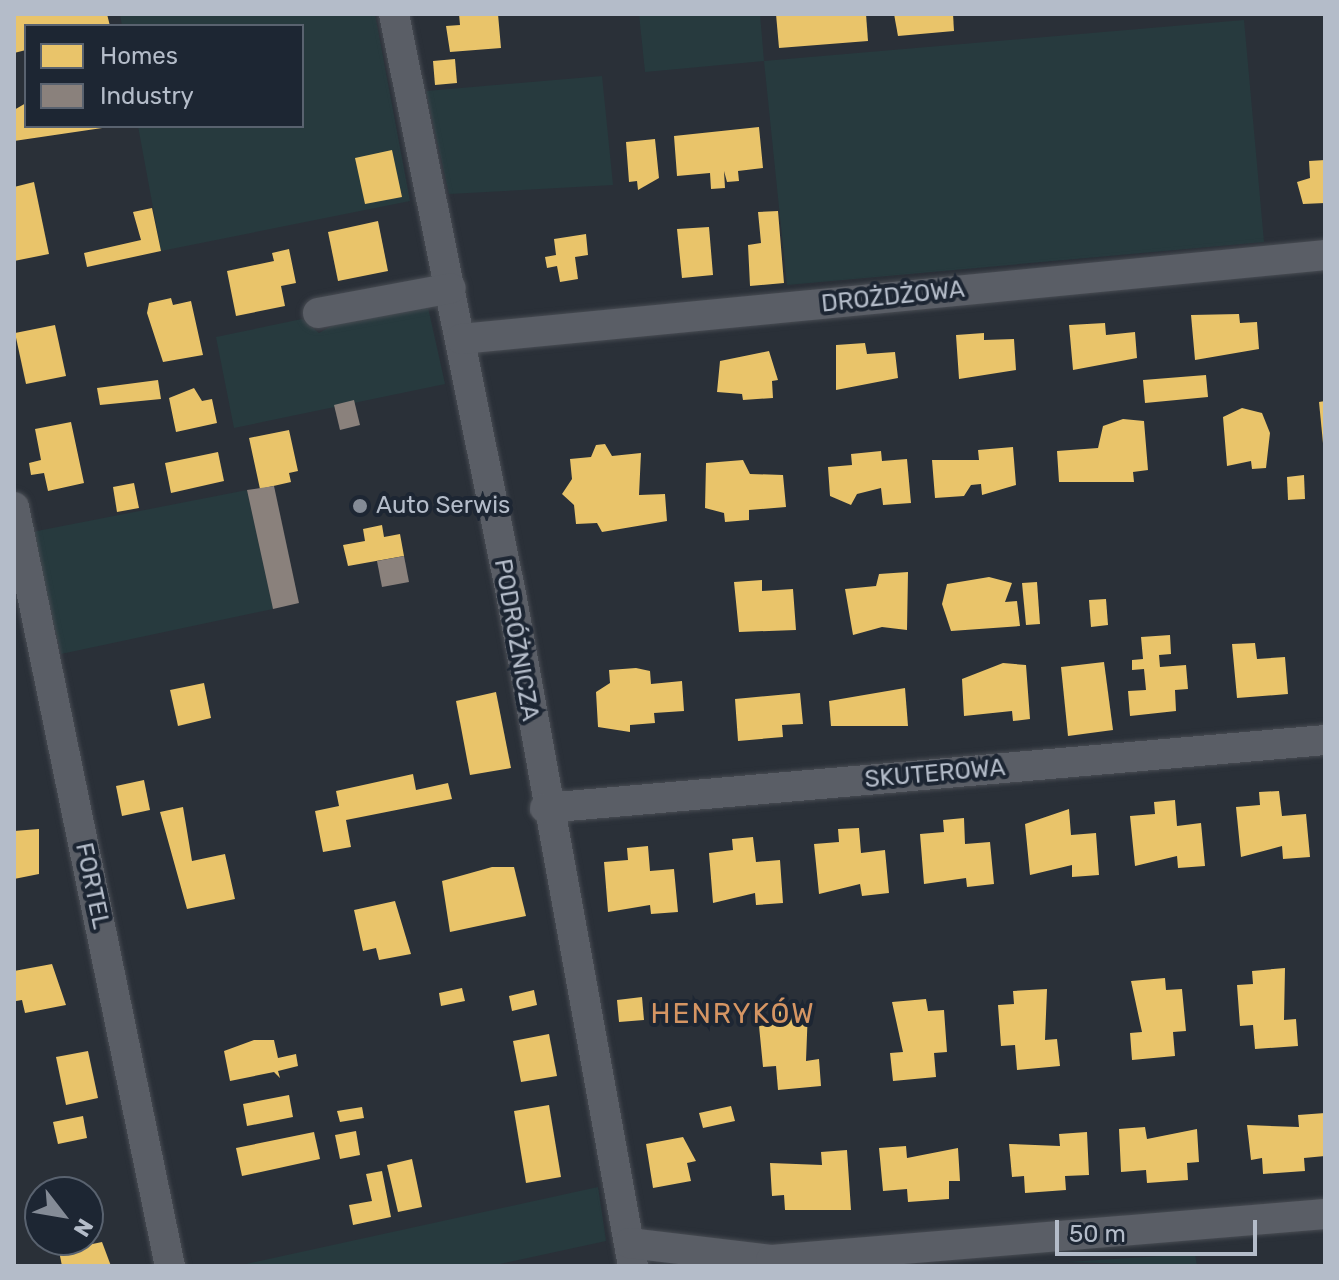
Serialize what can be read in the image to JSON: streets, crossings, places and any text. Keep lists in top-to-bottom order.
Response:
{
  "streets": {
    "street": [
      "DROŻDŻOWA",
      "PODRÓŻNICZA",
      "SKUTEROWA",
      "FORTEL"
    ]
  },
  "crossings": [
    ["DROŻDŻOWA", "PODRÓŻNICZA"],
    ["PODRÓŻNICZA", "SKUTEROWA"]
  ],
  "districts": ["HENRYKÓW"],
  "places": ["Auto Serwis"],
  "legend": ["Homes", "Industry"],
  "scale_bar": "50 m",
  "north": "bottom right"
}
